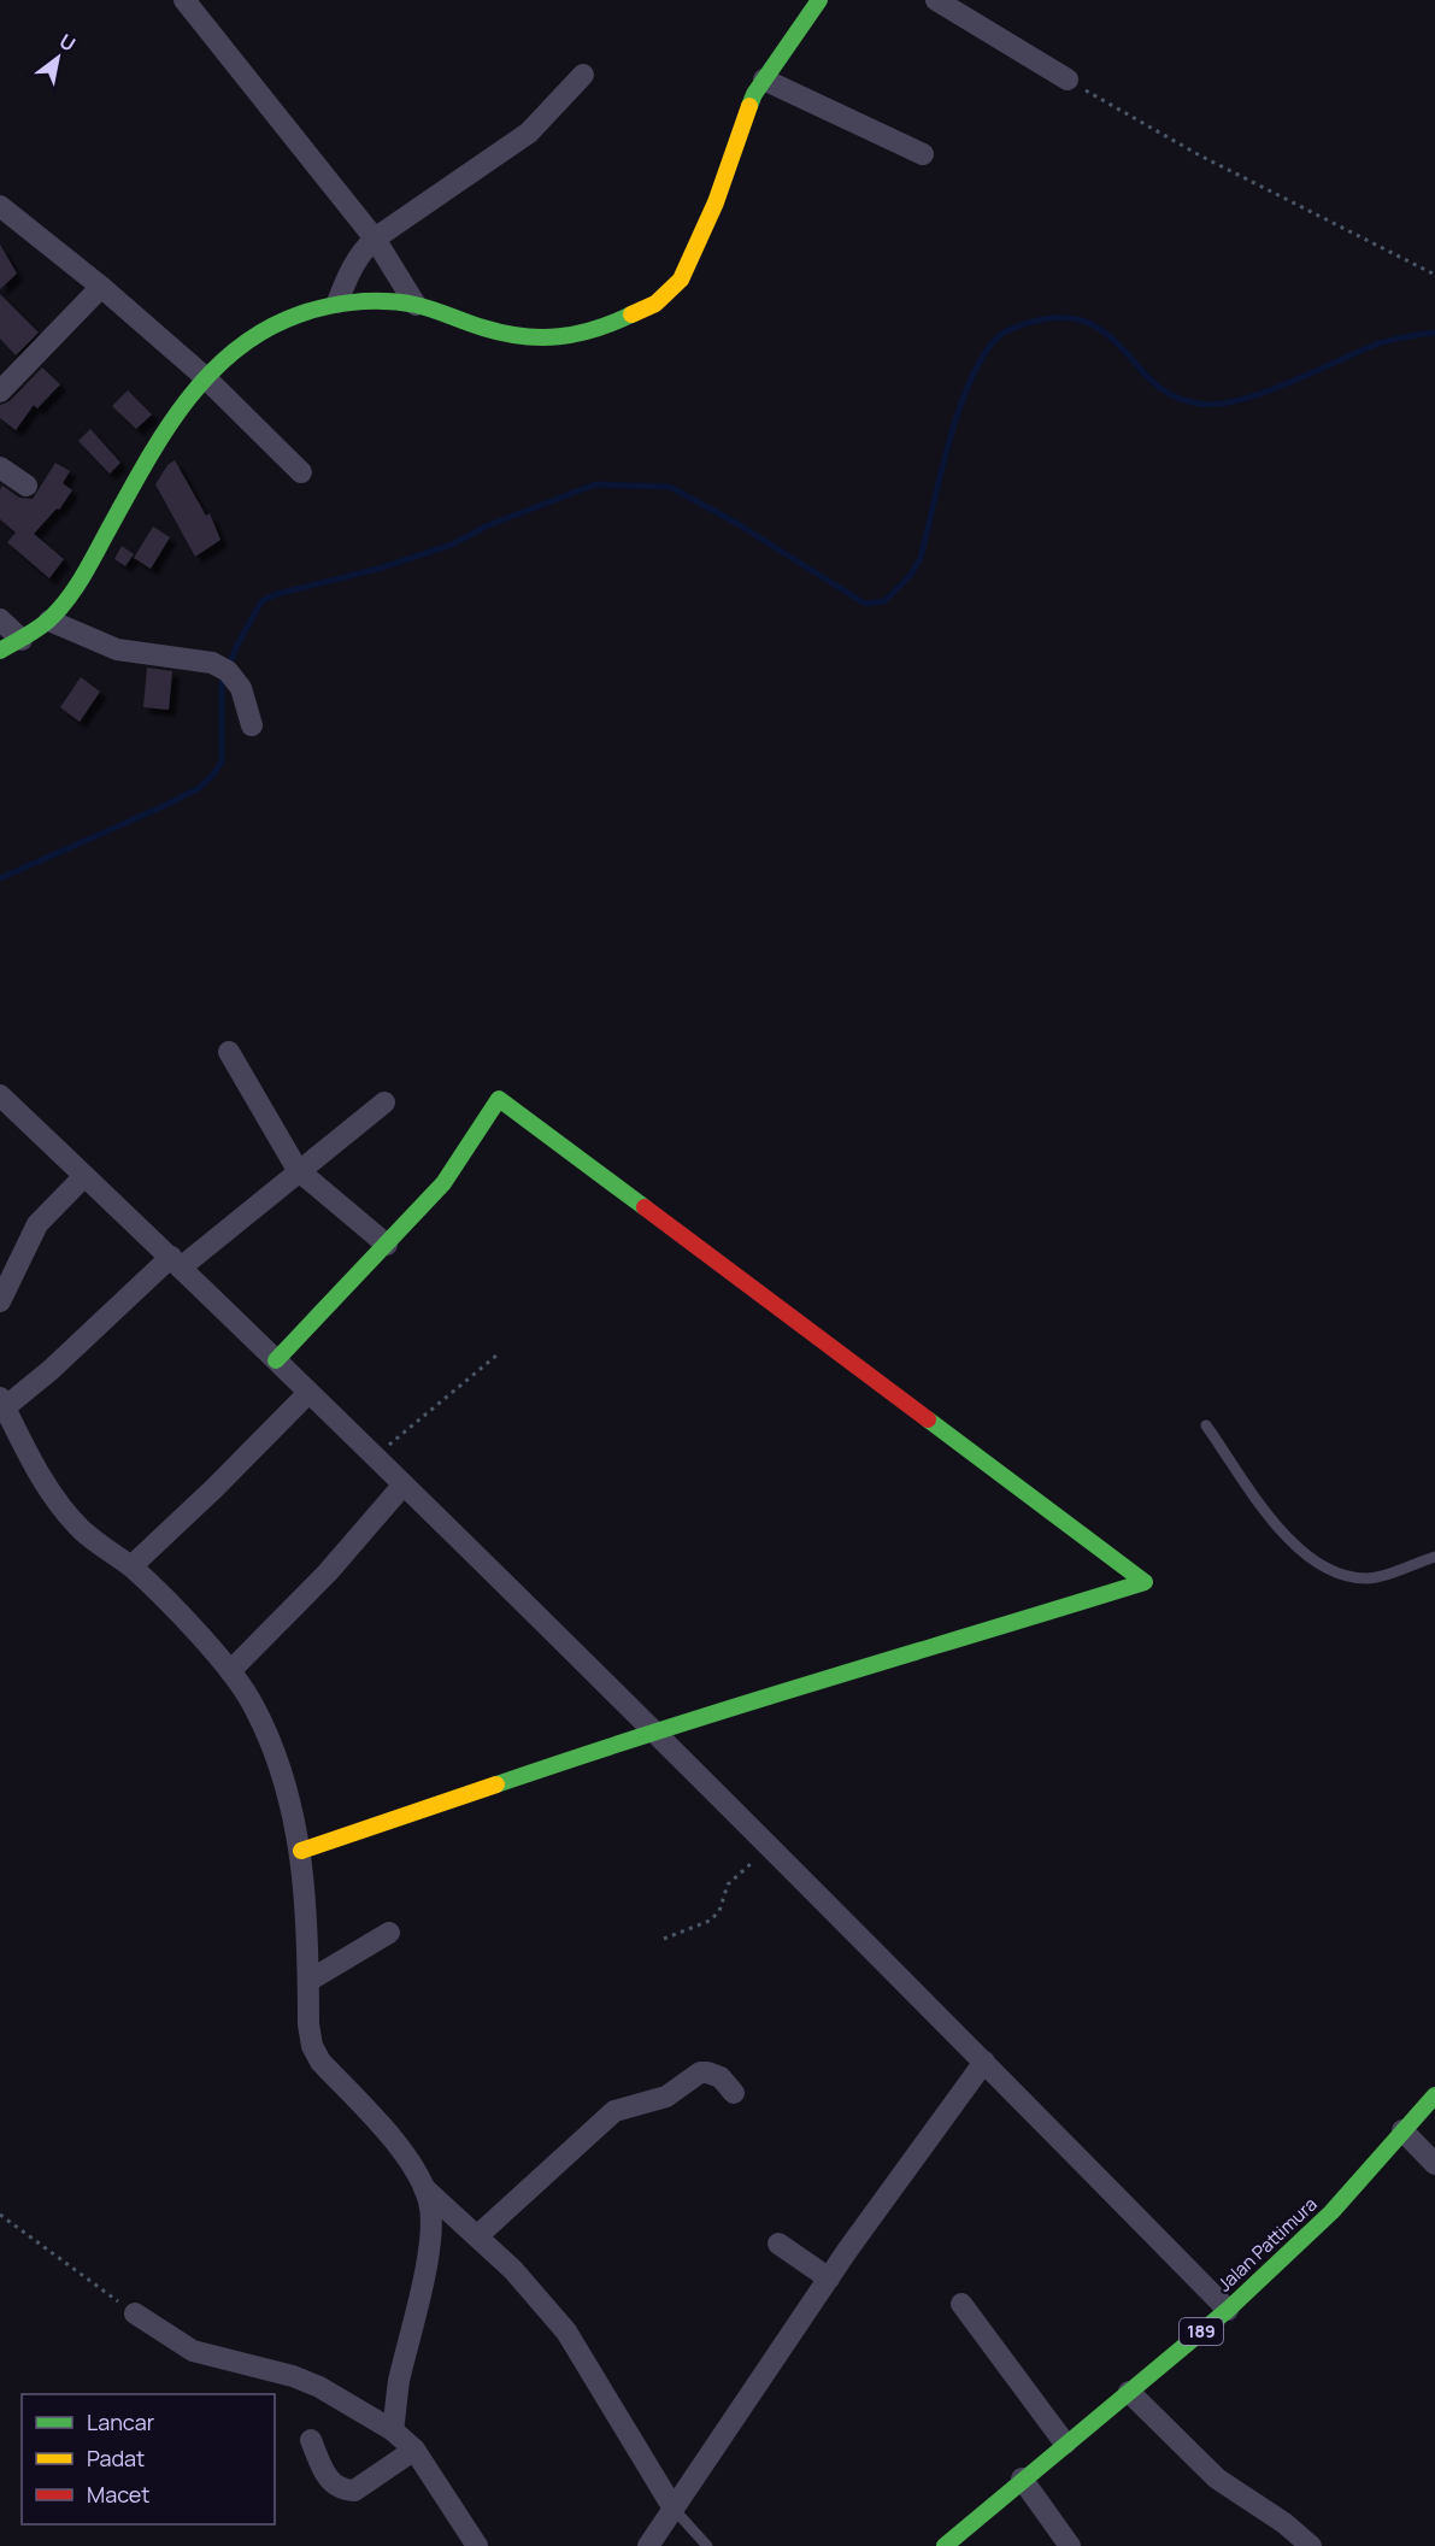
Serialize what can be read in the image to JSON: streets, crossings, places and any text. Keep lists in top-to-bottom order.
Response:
{
  "streets": {
    "street": ["Jalan Pattimura", "189"]
  },
  "legend": ["Lancar", "Padat", "Macet"],
  "north": "top right"
}
